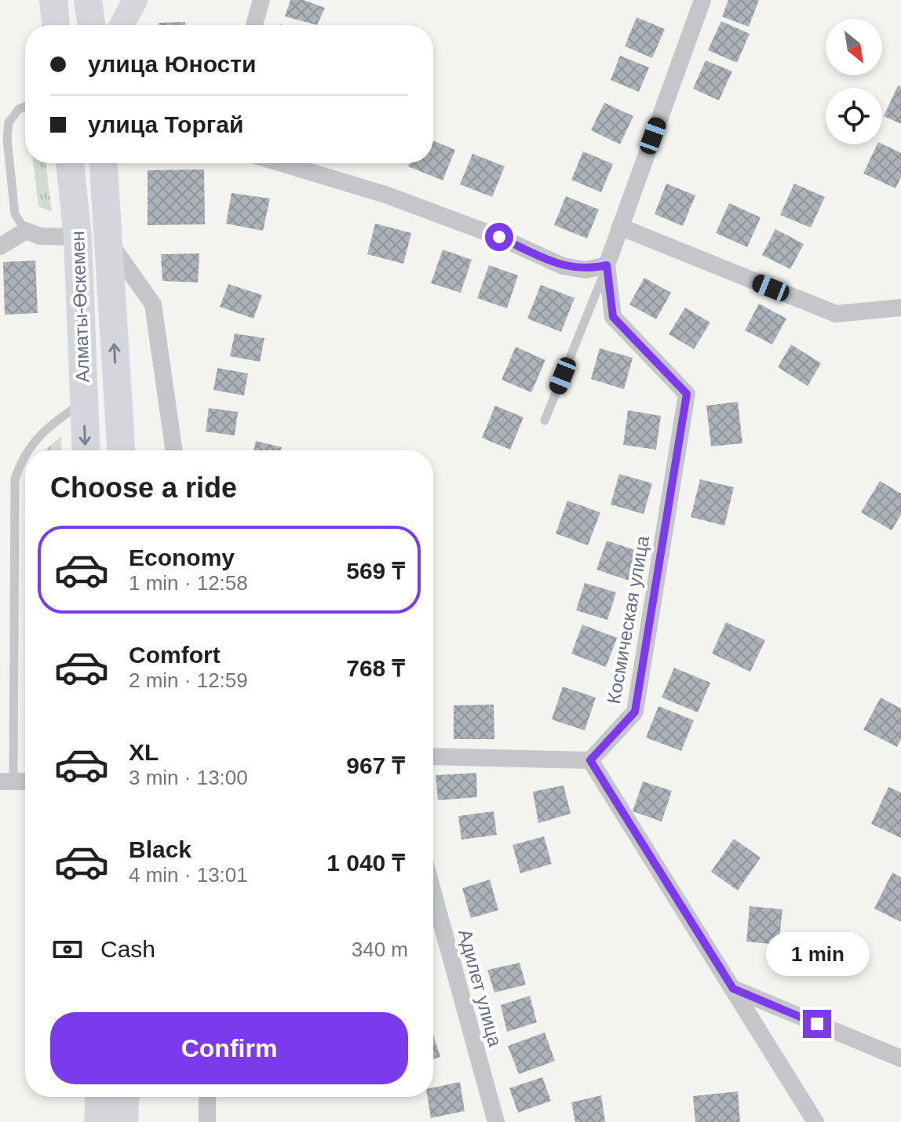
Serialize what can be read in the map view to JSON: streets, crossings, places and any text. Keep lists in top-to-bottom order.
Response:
{
  "streets": {
    "main road": ["Алматы-Өскемен"],
    "street": ["Космическая улица", "Адилет улица"]
  },
  "north": "bottom right",
  "page": {
    "banner": ["улица Юности", "улица Торгай"],
    "heading": "Choose a ride",
    "list": [
      {
        "name": "Economy",
        "note": "1 min · 12:58",
        "value": "569 ₸"
      },
      {
        "name": "Comfort",
        "note": "2 min · 12:59",
        "value": "768 ₸"
      },
      {
        "name": "XL",
        "note": "3 min · 13:00",
        "value": "967 ₸"
      },
      {
        "name": "Black",
        "note": "4 min · 13:01",
        "value": "1 040 ₸"
      }
    ],
    "pay": ["Cash", "340 m"],
    "bubble": "1 min",
    "buttons": "Confirm"
  }
}
